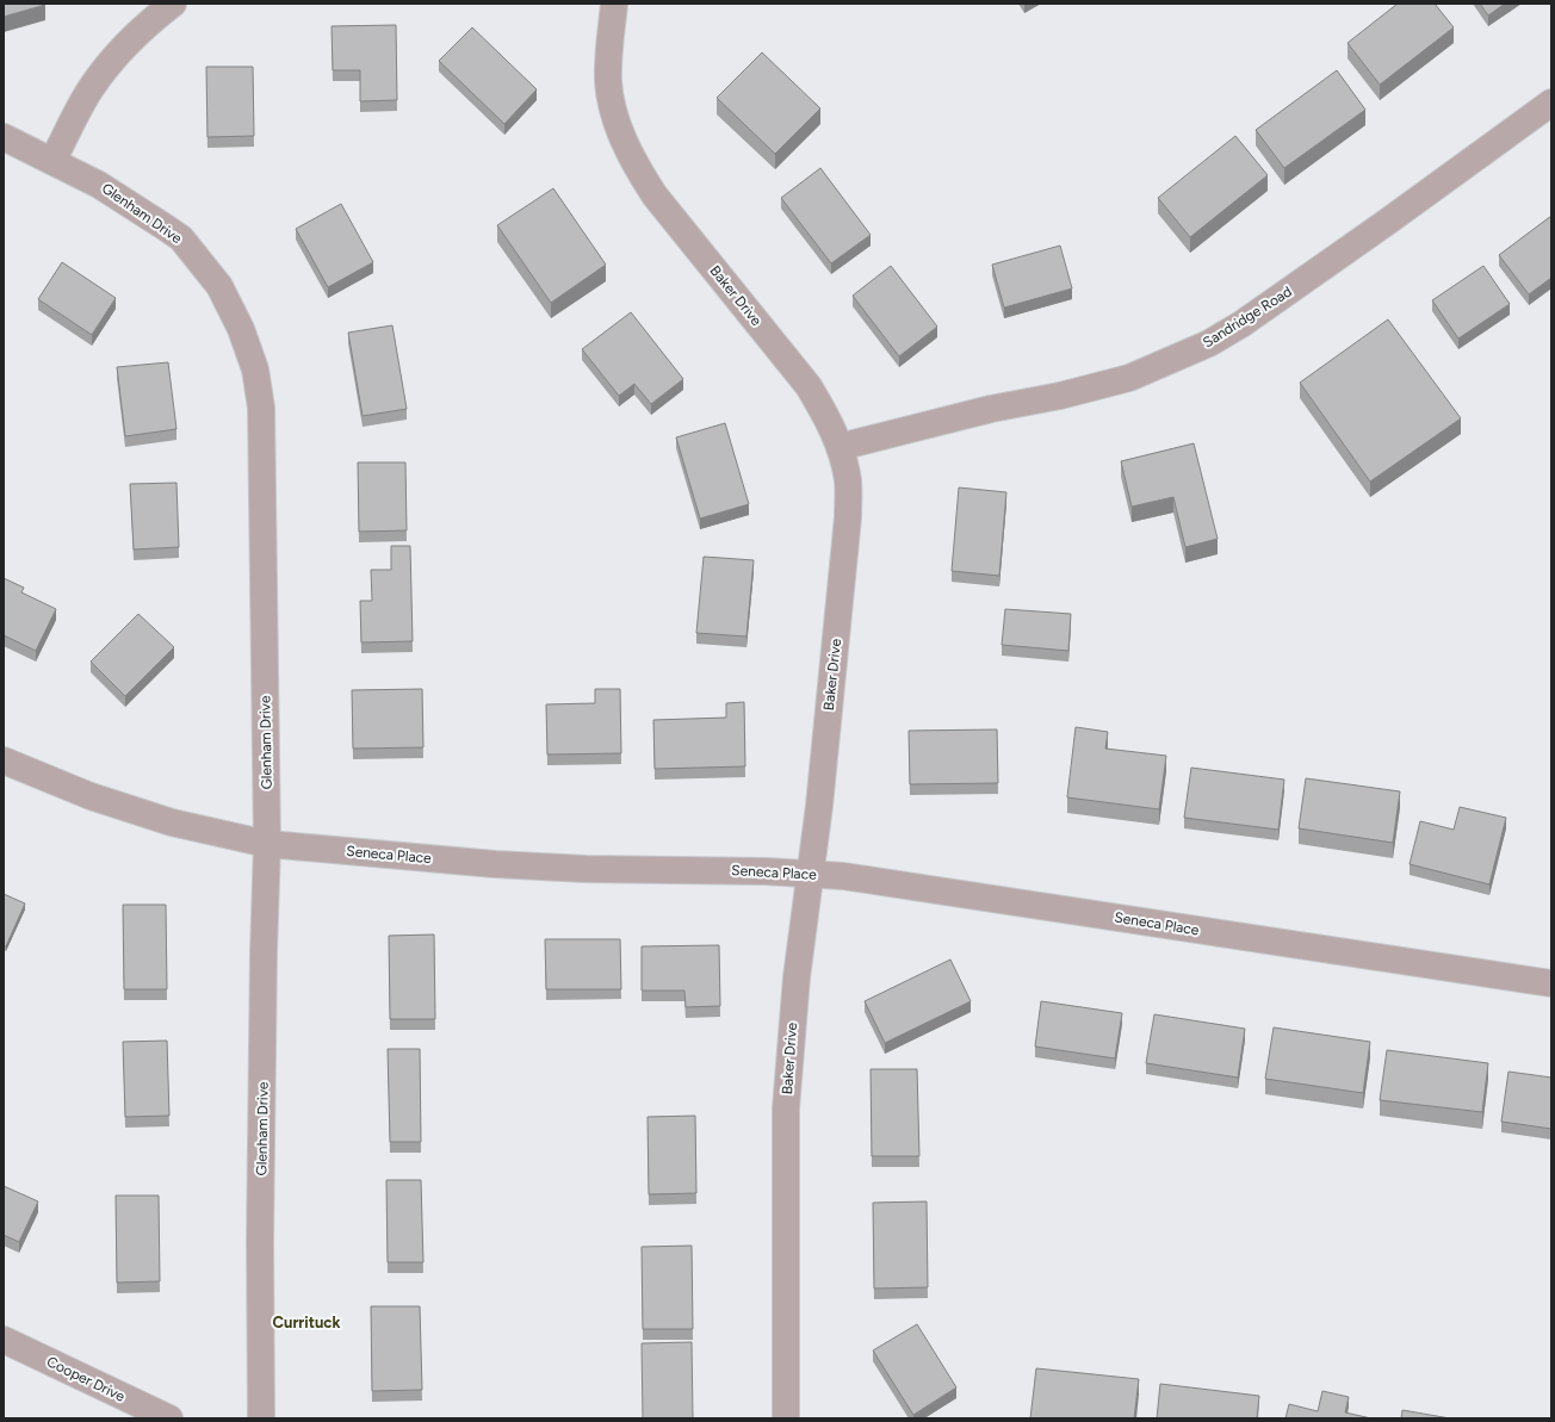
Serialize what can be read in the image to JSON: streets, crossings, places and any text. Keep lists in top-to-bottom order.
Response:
{
  "streets": {
    "street": [
      "Glenham Drive",
      "Baker Drive",
      "Sandridge Road",
      "Seneca Place",
      "Cooper Drive"
    ]
  },
  "crossings": [
    ["Glenham Drive", "Seneca Place"],
    ["Baker Drive", "Sandridge Road"],
    ["Baker Drive", "Seneca Place"]
  ],
  "districts": ["Currituck"]
}
